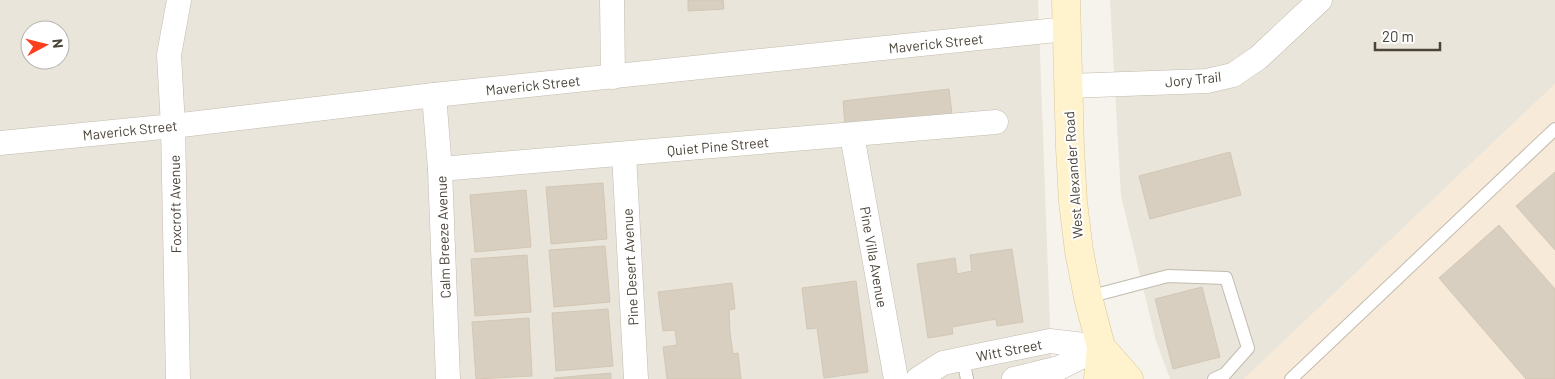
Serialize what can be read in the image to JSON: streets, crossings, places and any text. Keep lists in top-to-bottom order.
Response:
{
  "streets": {
    "main road": ["West Alexander Road"],
    "street": [
      "Maverick Street",
      "Jory Trail",
      "Quiet Pine Street",
      "Foxcroft Avenue",
      "Calm Breeze Avenue",
      "Pine Villa Avenue",
      "Pine Desert Avenue",
      "Witt Street"
    ]
  },
  "crossings": [
    ["Maverick Street", "West Alexander Road"],
    ["Maverick Street", "Foxcroft Avenue"],
    ["Maverick Street", "Calm Breeze Avenue"],
    ["Jory Trail", "West Alexander Road"],
    ["Quiet Pine Street", "Calm Breeze Avenue"],
    ["Quiet Pine Street", "Pine Villa Avenue"],
    ["Quiet Pine Street", "Pine Desert Avenue"],
    ["West Alexander Road", "Witt Street"]
  ],
  "scale_bar": "20 m",
  "north": "right"
}
